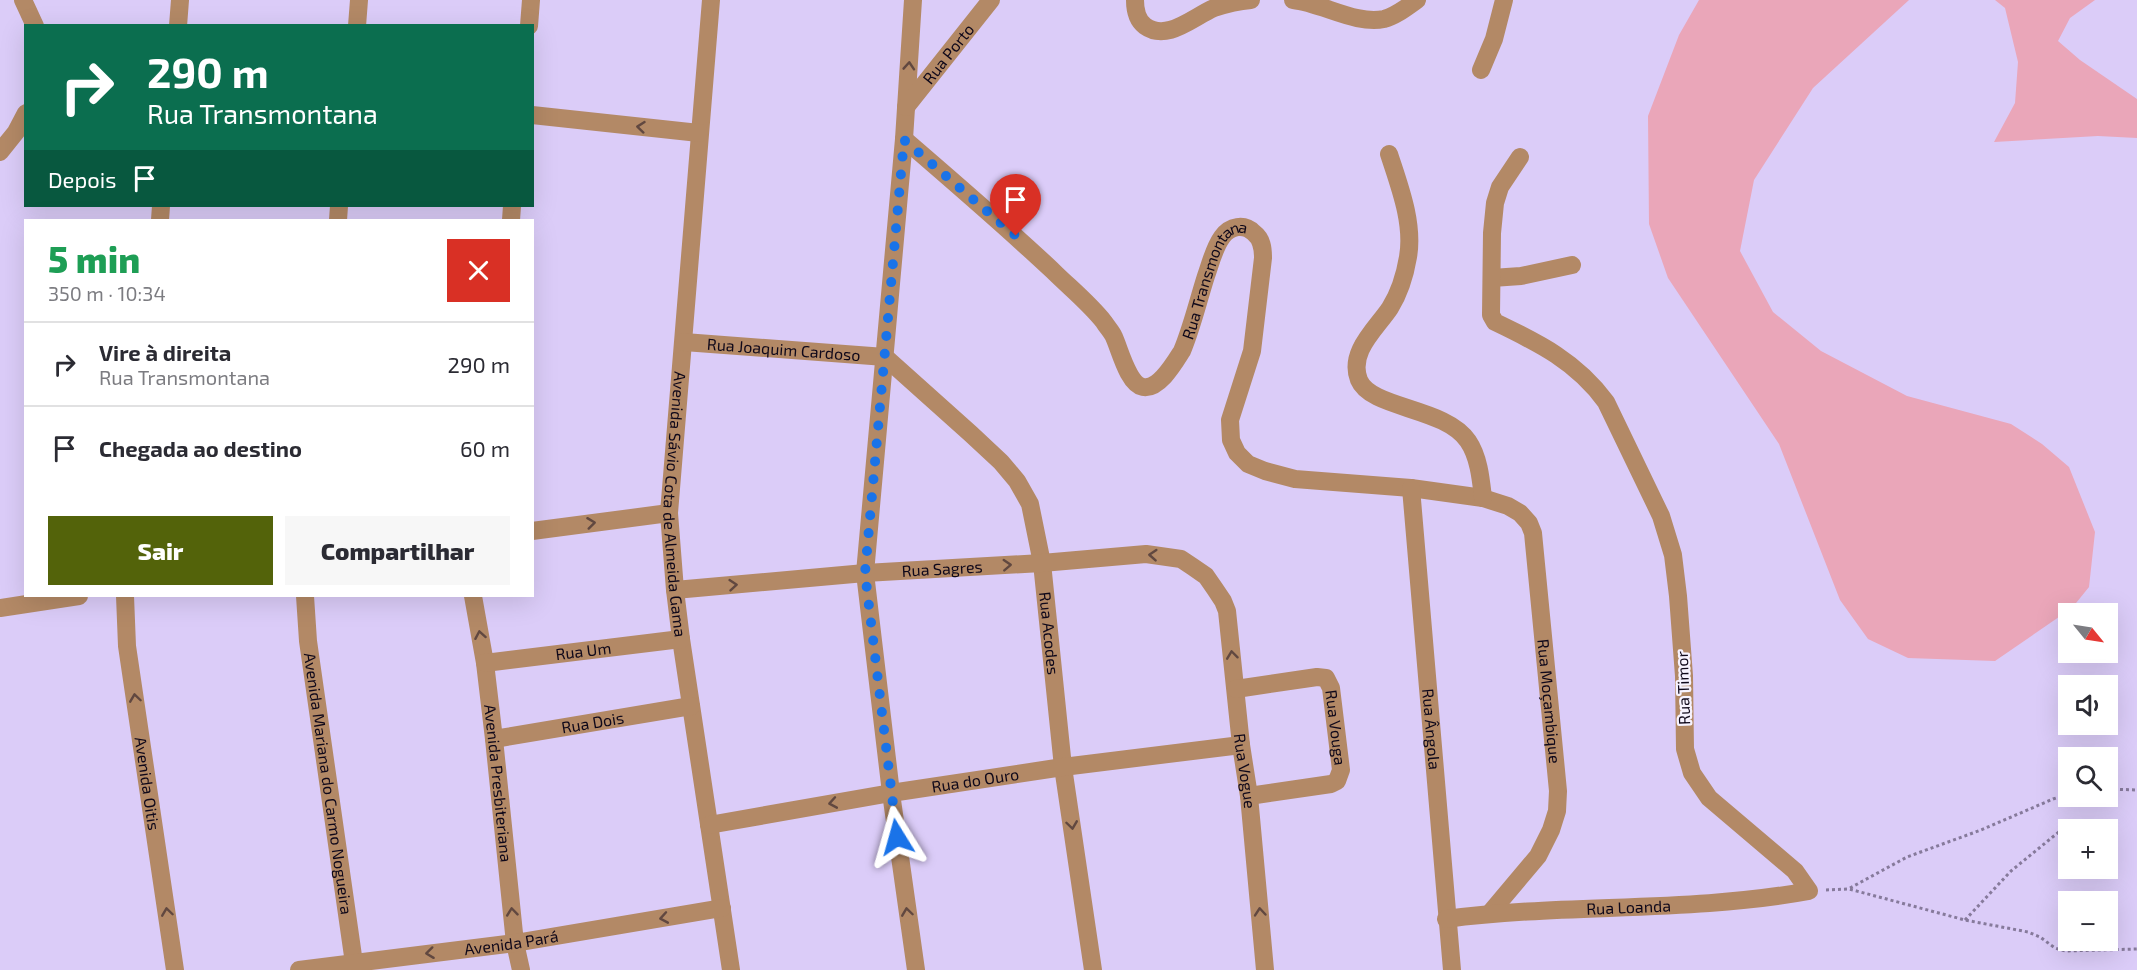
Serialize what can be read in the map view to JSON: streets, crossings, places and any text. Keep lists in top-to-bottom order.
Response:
{
  "streets": {
    "street": [
      "Rua Porto",
      "Rua Transmontana",
      "Rua Joaquim Cardoso",
      "Avenida Sávio Cota de Almeida Gama",
      "Rua Sagres",
      "Rua Acodes",
      "Rua Um",
      "Rua Timor",
      "Rua Moçambique",
      "Rua Dois",
      "Rua Vouga",
      "Rua Ângola",
      "Rua Vogue",
      "Rua do Ouro",
      "Avenida Oitis",
      "Avenida Mariana do Carmo Nogueira",
      "Avenida Presbiteriana",
      "Rua Loanda",
      "Avenida Pará"
    ]
  },
  "crossings": [
    ["Rua Transmontana", "Rua Moçambique"],
    ["Rua Transmontana", "Rua Ângola"],
    ["Rua Joaquim Cardoso", "Avenida Sávio Cota de Almeida Gama"],
    ["Rua Joaquim Cardoso", "Rua Acodes"],
    ["Avenida Sávio Cota de Almeida Gama", "Rua Sagres"],
    ["Avenida Sávio Cota de Almeida Gama", "Rua Um"],
    ["Avenida Sávio Cota de Almeida Gama", "Rua Dois"],
    ["Avenida Sávio Cota de Almeida Gama", "Rua do Ouro"],
    ["Avenida Sávio Cota de Almeida Gama", "Avenida Pará"],
    ["Rua Sagres", "Rua Acodes"],
    ["Rua Sagres", "Rua Vogue"],
    ["Rua Acodes", "Rua do Ouro"],
    ["Rua Um", "Avenida Presbiteriana"],
    ["Rua Timor", "Rua Loanda"],
    ["Rua Moçambique", "Rua Ângola"],
    ["Rua Moçambique", "Rua Loanda"],
    ["Rua Dois", "Avenida Presbiteriana"],
    ["Rua Vouga", "Rua Vogue"],
    ["Rua Ângola", "Rua Loanda"],
    ["Rua Vogue", "Rua do Ouro"],
    ["Avenida Mariana do Carmo Nogueira", "Avenida Pará"],
    ["Avenida Presbiteriana", "Avenida Pará"]
  ],
  "one_way": [
    "Rua Vogue",
    "Avenida Oitis",
    "Avenida Presbiteriana",
    "Avenida Pará"
  ],
  "north": "bottom right",
  "page": {
    "turn": ["290 m", "Rua Transmontana"],
    "then": "Depois",
    "heading": ["5 min", "350 m · 10:34"],
    "list": [
      {
        "name": "Vire à direita",
        "note": "Rua Transmontana",
        "value": "290 m"
      },
      {
        "name": "Chegada ao destino",
        "value": "60 m"
      }
    ],
    "buttons": ["Sair", "Compartilhar"],
    "map_buttons": ["+", "−"]
  }
}
